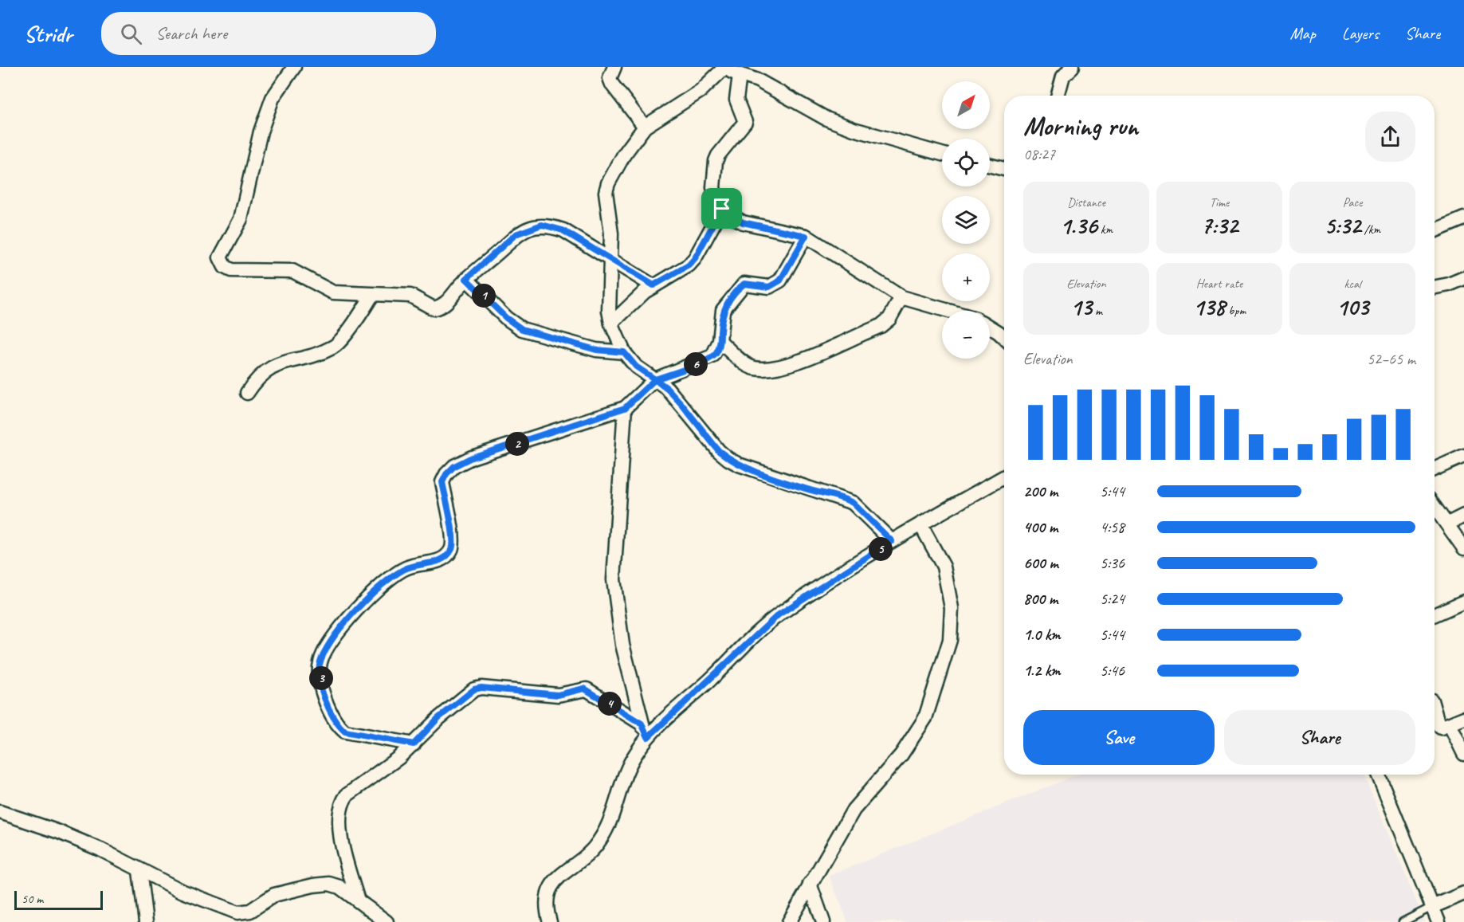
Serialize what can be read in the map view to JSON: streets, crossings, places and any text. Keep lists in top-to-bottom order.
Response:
{
  "scale_bar": "50 m",
  "north": "top right",
  "page": {
    "header": "Stridr",
    "search": "Search here",
    "nav": ["Map", "Layers", "Share"],
    "map_buttons": ["+", "−"],
    "heading": ["Morning run", "08:27"],
    "stats": [
      ["Distance", "1.36 km"],
      ["Time", "7:32"],
      ["Pace", "5:32 /km"],
      ["Elevation", "13 m"],
      ["Heart rate", "138 bpm"],
      ["kcal", "103"]
    ],
    "pins": [
      "1",
      "6",
      "2",
      "5",
      "3",
      "4"
    ],
    "chart": ["Elevation", "52–65 m"],
    "list": [
      {
        "name": "200 m",
        "note": "5:44"
      },
      {
        "name": "400 m",
        "note": "4:58"
      },
      {
        "name": "600 m",
        "note": "5:36"
      },
      {
        "name": "800 m",
        "note": "5:24"
      },
      {
        "name": "1.0 km",
        "note": "5:44"
      },
      {
        "name": "1.2 km",
        "note": "5:46"
      }
    ],
    "buttons": ["Save", "Share"],
    "scale": "50 m"
  }
}
